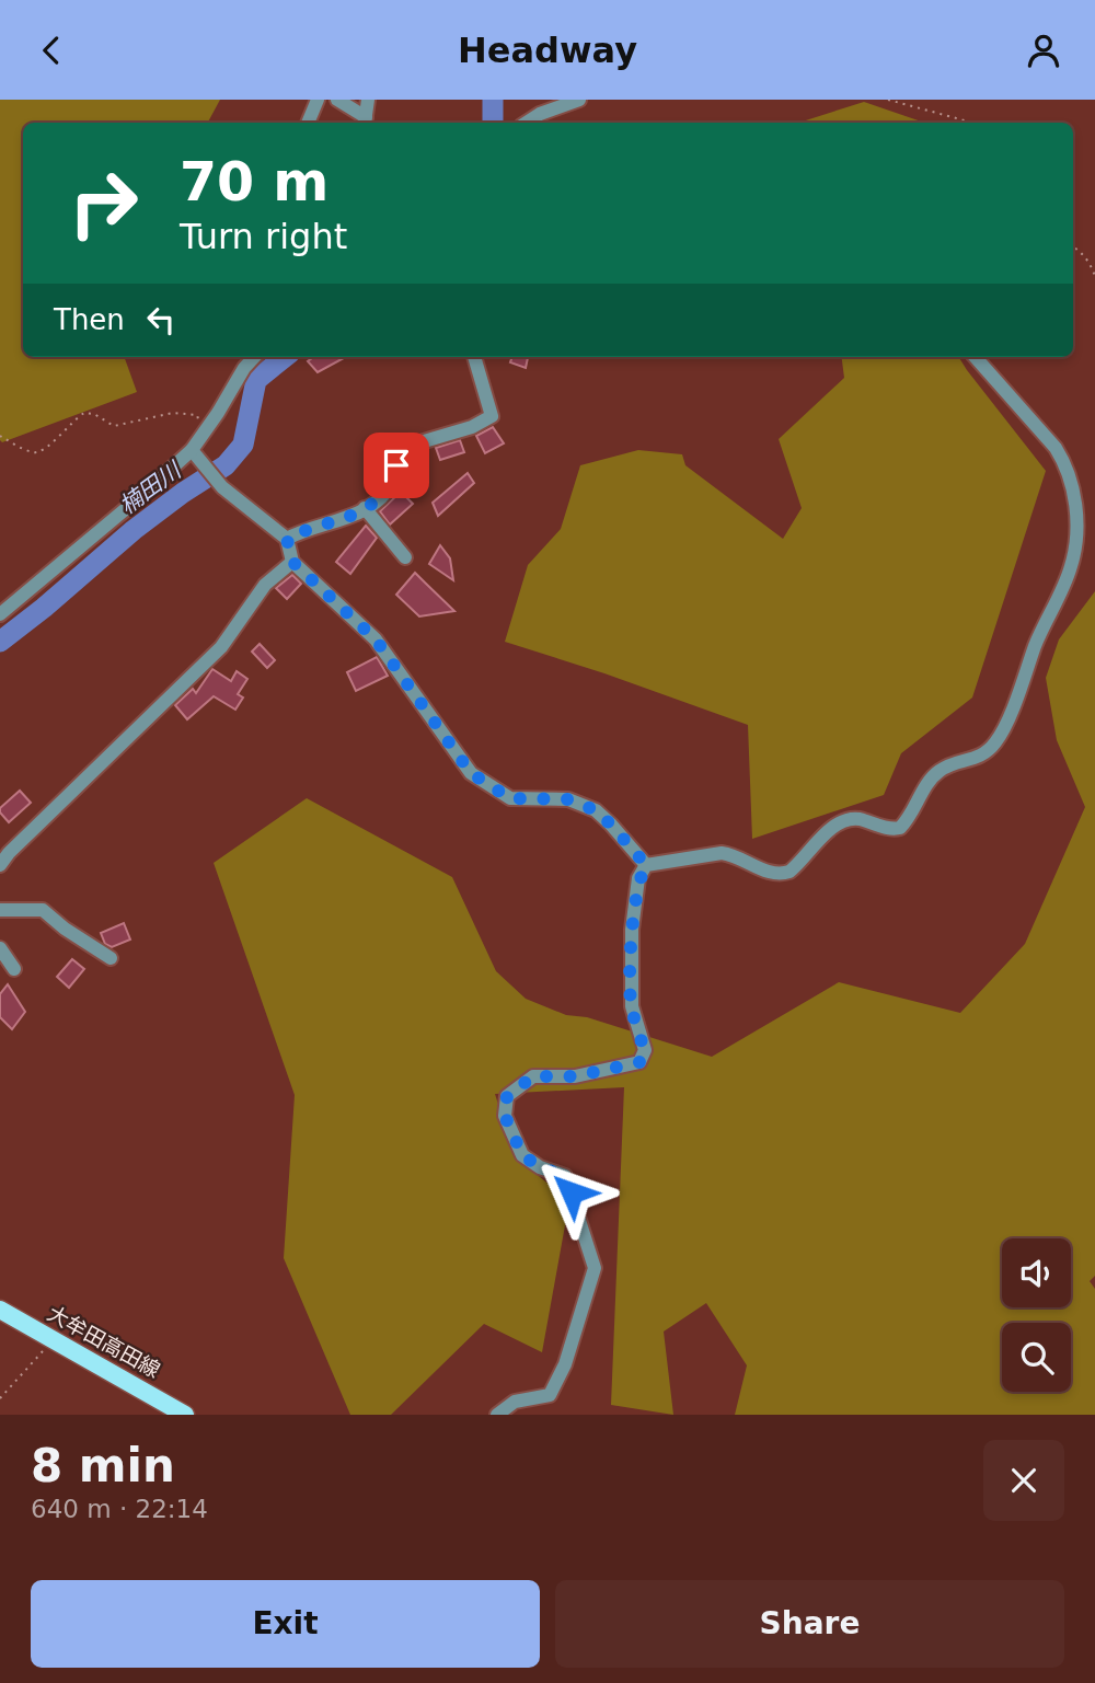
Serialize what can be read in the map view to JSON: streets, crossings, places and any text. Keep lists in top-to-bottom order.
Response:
{
  "streets": {
    "main road": ["大牟田高田線"]
  },
  "water": ["楠田川"],
  "page": {
    "header": "Headway",
    "turn": ["70 m", "Turn right"],
    "then": "Then",
    "heading": ["8 min", "640 m · 22:14"],
    "buttons": ["Exit", "Share"]
  }
}
